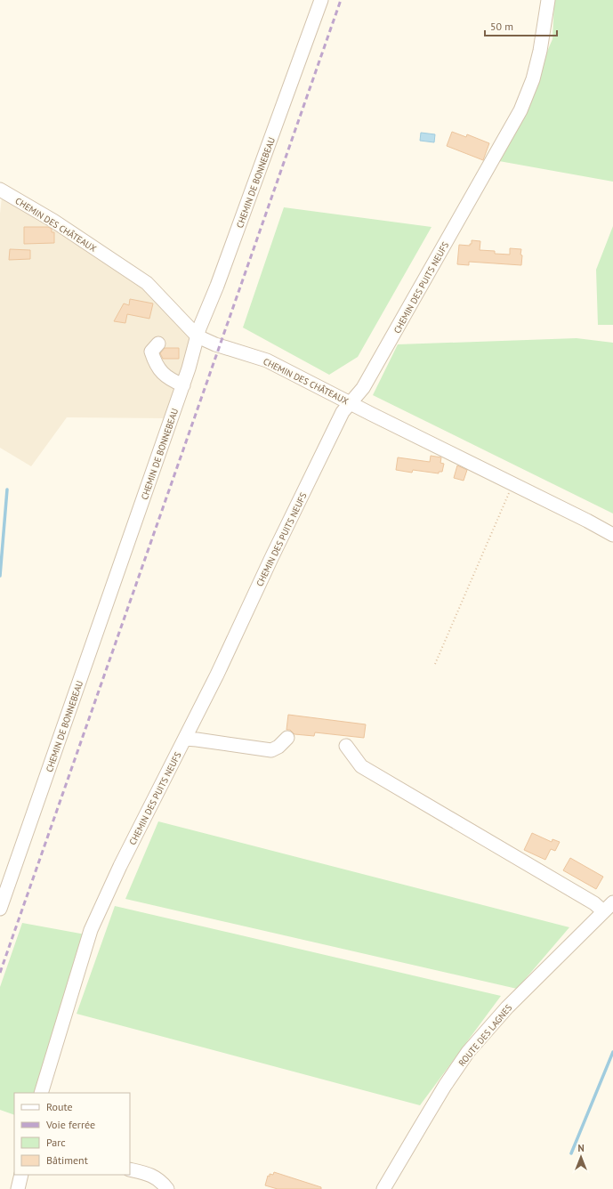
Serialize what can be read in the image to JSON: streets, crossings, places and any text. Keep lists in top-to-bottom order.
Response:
{
  "streets": {
    "street": [
      "CHEMIN DE BONNEBEAU",
      "CHEMIN DES CHÂTEAUX",
      "CHEMIN DES PUITS NEUFS",
      "ROUTE DES LAGNES"
    ]
  },
  "crossings": [
    ["CHEMIN DE BONNEBEAU", "CHEMIN DES CHÂTEAUX"],
    ["CHEMIN DES CHÂTEAUX", "CHEMIN DES PUITS NEUFS"]
  ],
  "legend": [
    "Route",
    "Voie ferrée",
    "Parc",
    "Bâtiment"
  ],
  "scale_bar": "50 m",
  "north": "top"
}
